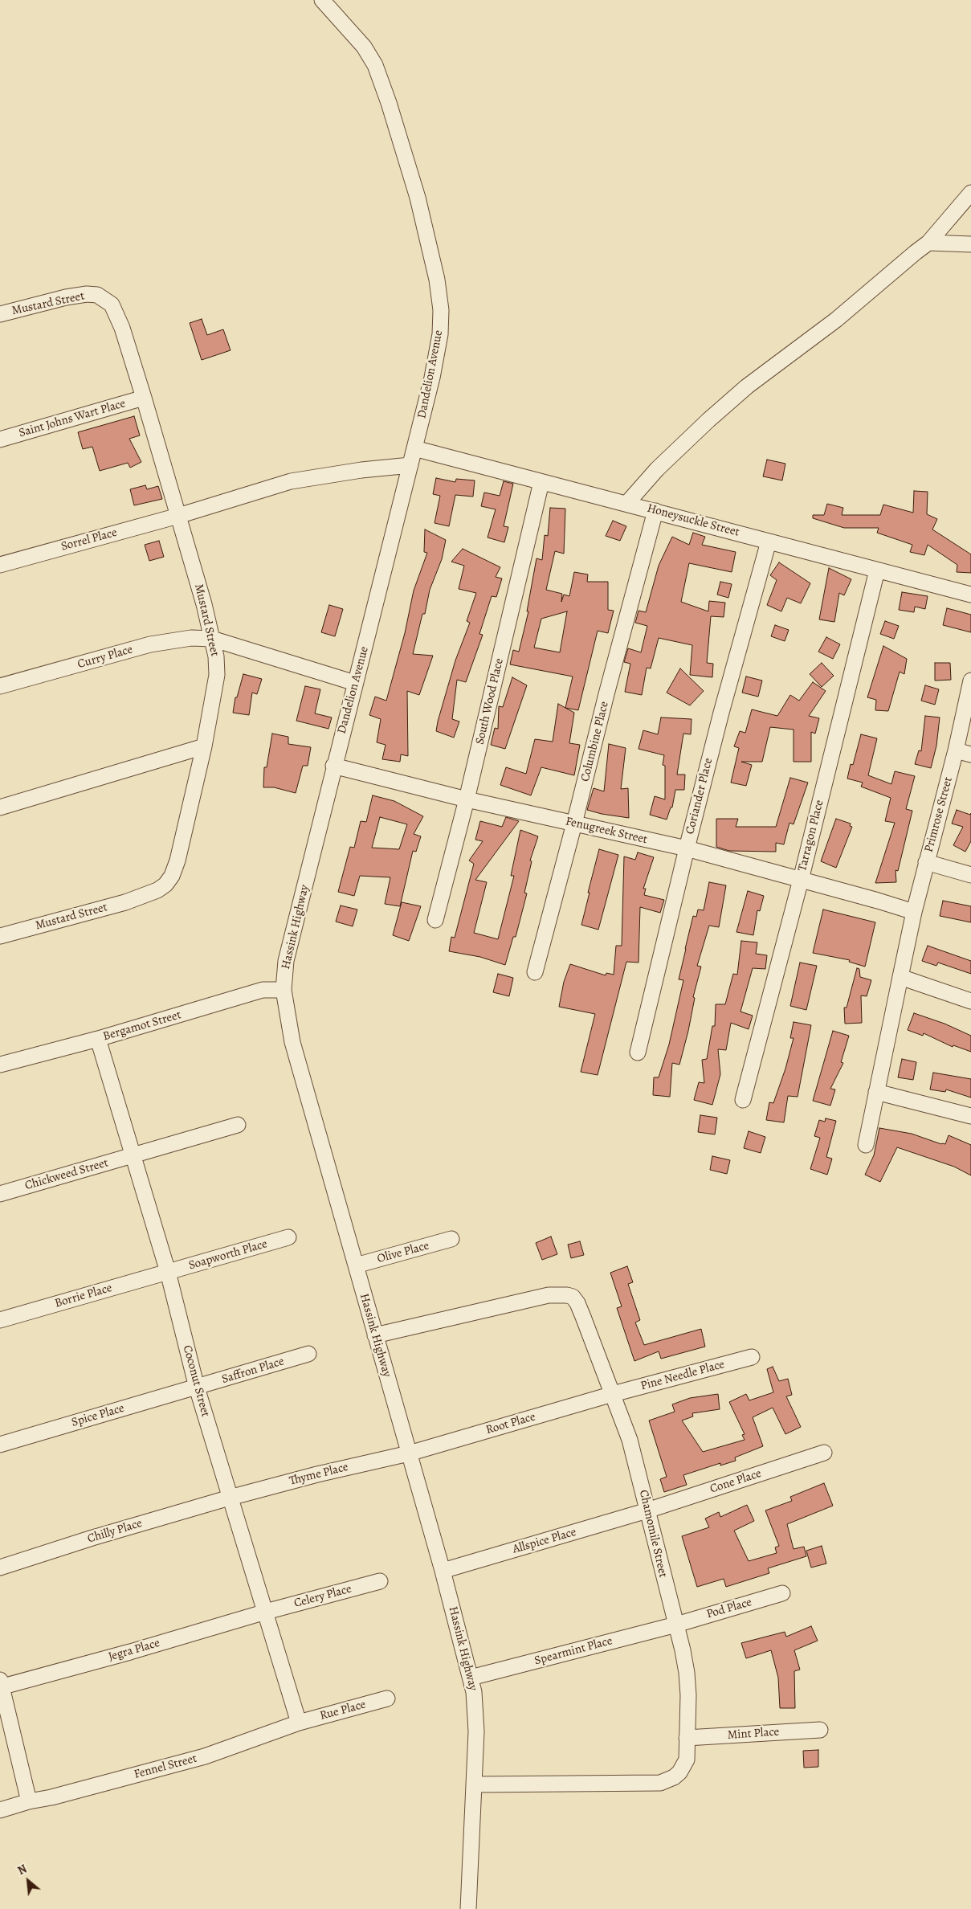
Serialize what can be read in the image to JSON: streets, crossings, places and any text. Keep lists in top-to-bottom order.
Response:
{
  "streets": {
    "street": [
      "Mustard Street",
      "Dandelion Avenue",
      "Saint Johns Wart Place",
      "Honeysuckle Street",
      "Sorrel Place",
      "Curry Place",
      "South Wood Place",
      "Columbine Place",
      "Coriander Place",
      "Primrose Street",
      "Fenugreek Street",
      "Tarragon Place",
      "Hassink Highway",
      "Bergamot Street",
      "Chickweed Street",
      "Olive Place",
      "Soapworth Place",
      "Borrie Place",
      "Saffron Place",
      "Pine Needle Place",
      "Coconut Street",
      "Spice Place",
      "Root Place",
      "Thyme Place",
      "Cone Place",
      "Chilly Place",
      "Chamomile Street",
      "Allspice Place",
      "Celery Place",
      "Pod Place",
      "Jegra Place",
      "Spearmint Place",
      "Rue Place",
      "Mint Place",
      "Fennel Street"
    ]
  },
  "crossings": [
    ["Mustard Street", "Saint Johns Wart Place"],
    ["Mustard Street", "Sorrel Place"],
    ["Mustard Street", "Curry Place"],
    ["Dandelion Avenue", "Honeysuckle Street"],
    ["Dandelion Avenue", "Sorrel Place"],
    ["Dandelion Avenue", "Curry Place"],
    ["Dandelion Avenue", "Fenugreek Street"],
    ["Dandelion Avenue", "Hassink Highway"],
    ["Honeysuckle Street", "South Wood Place"],
    ["Honeysuckle Street", "Columbine Place"],
    ["Honeysuckle Street", "Coriander Place"],
    ["Honeysuckle Street", "Tarragon Place"],
    ["South Wood Place", "Fenugreek Street"],
    ["Columbine Place", "Fenugreek Street"],
    ["Coriander Place", "Fenugreek Street"],
    ["Primrose Street", "Fenugreek Street"],
    ["Fenugreek Street", "Tarragon Place"],
    ["Fenugreek Street", "Hassink Highway"],
    ["Hassink Highway", "Bergamot Street"],
    ["Hassink Highway", "Olive Place"],
    ["Hassink Highway", "Root Place"],
    ["Hassink Highway", "Thyme Place"],
    ["Hassink Highway", "Chamomile Street"],
    ["Hassink Highway", "Allspice Place"],
    ["Hassink Highway", "Spearmint Place"],
    ["Bergamot Street", "Coconut Street"],
    ["Chickweed Street", "Coconut Street"],
    ["Soapworth Place", "Borrie Place"],
    ["Soapworth Place", "Coconut Street"],
    ["Borrie Place", "Coconut Street"],
    ["Saffron Place", "Coconut Street"],
    ["Saffron Place", "Spice Place"],
    ["Pine Needle Place", "Root Place"],
    ["Pine Needle Place", "Chamomile Street"],
    ["Coconut Street", "Spice Place"],
    ["Coconut Street", "Thyme Place"],
    ["Coconut Street", "Chilly Place"],
    ["Coconut Street", "Celery Place"],
    ["Coconut Street", "Jegra Place"],
    ["Coconut Street", "Rue Place"],
    ["Coconut Street", "Fennel Street"],
    ["Root Place", "Thyme Place"],
    ["Root Place", "Chamomile Street"],
    ["Thyme Place", "Chilly Place"],
    ["Cone Place", "Chamomile Street"],
    ["Cone Place", "Allspice Place"],
    ["Chamomile Street", "Allspice Place"],
    ["Chamomile Street", "Pod Place"],
    ["Chamomile Street", "Spearmint Place"],
    ["Chamomile Street", "Mint Place"],
    ["Celery Place", "Jegra Place"],
    ["Pod Place", "Spearmint Place"],
    ["Rue Place", "Fennel Street"]
  ],
  "north": "top left"
}
